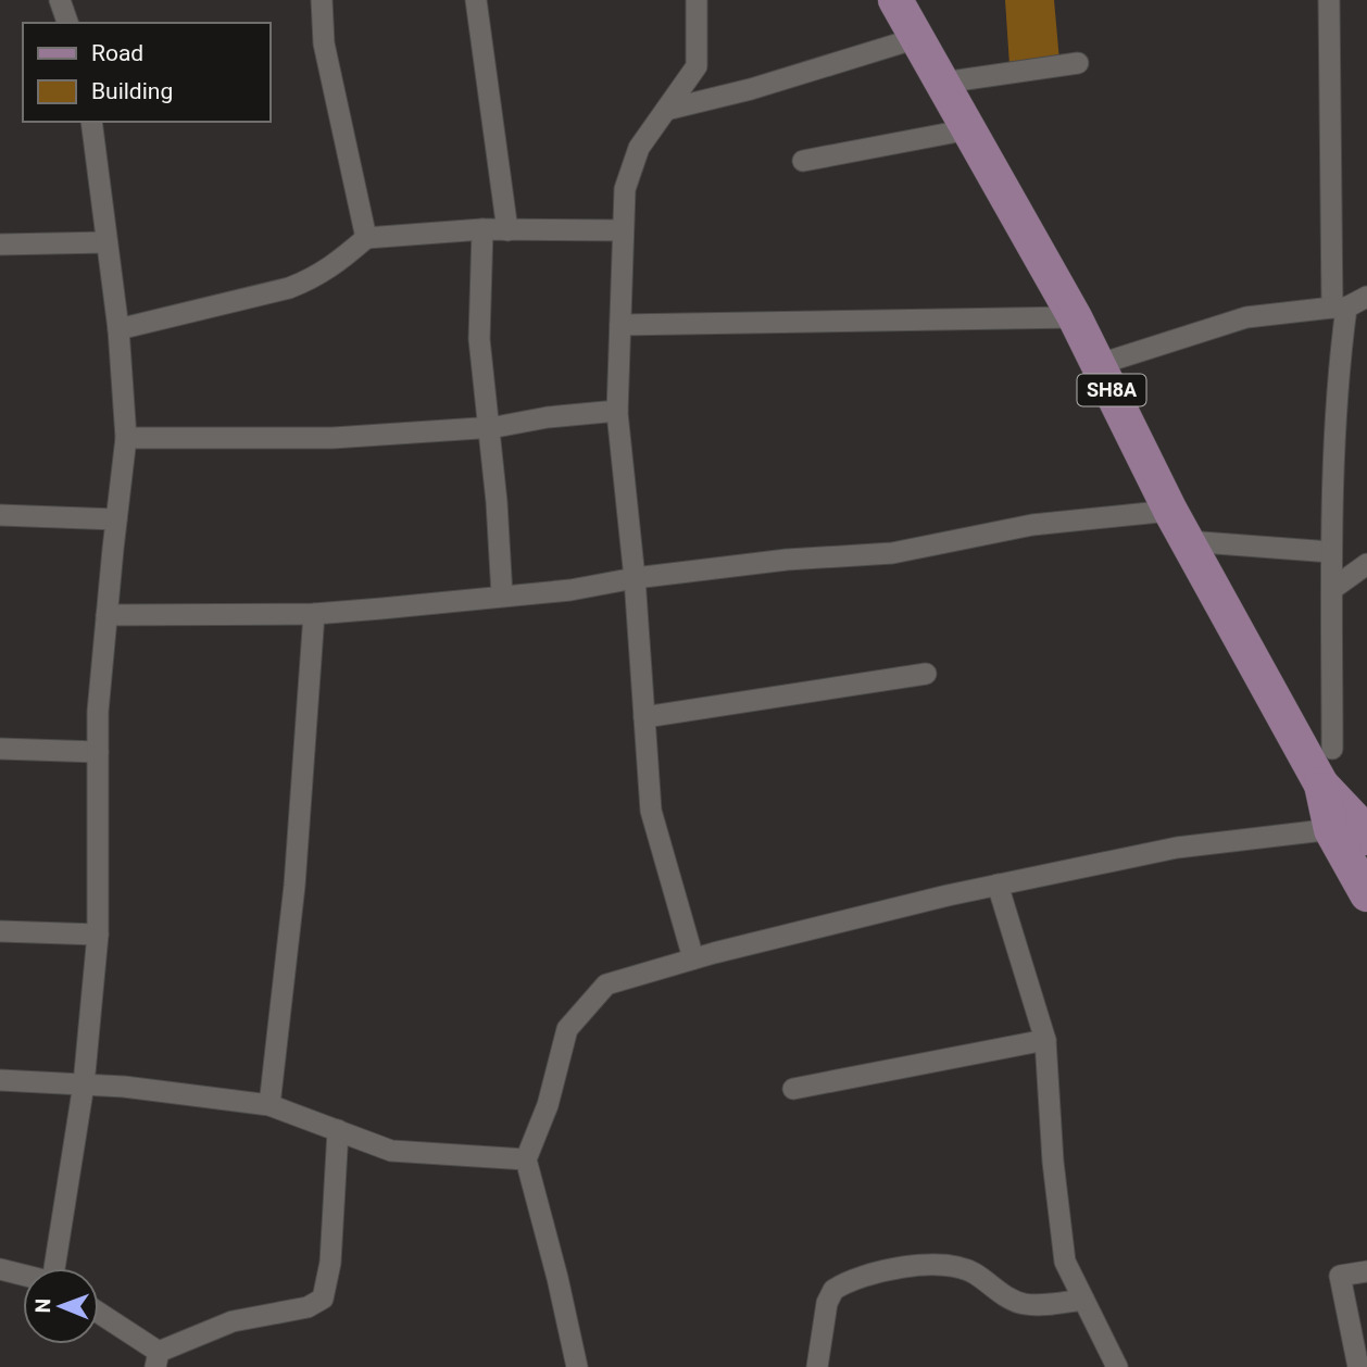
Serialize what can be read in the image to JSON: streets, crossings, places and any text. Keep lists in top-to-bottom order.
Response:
{
  "streets": {
    "main road": ["SH8A"]
  },
  "legend": ["Road", "Building"],
  "north": "left"
}
